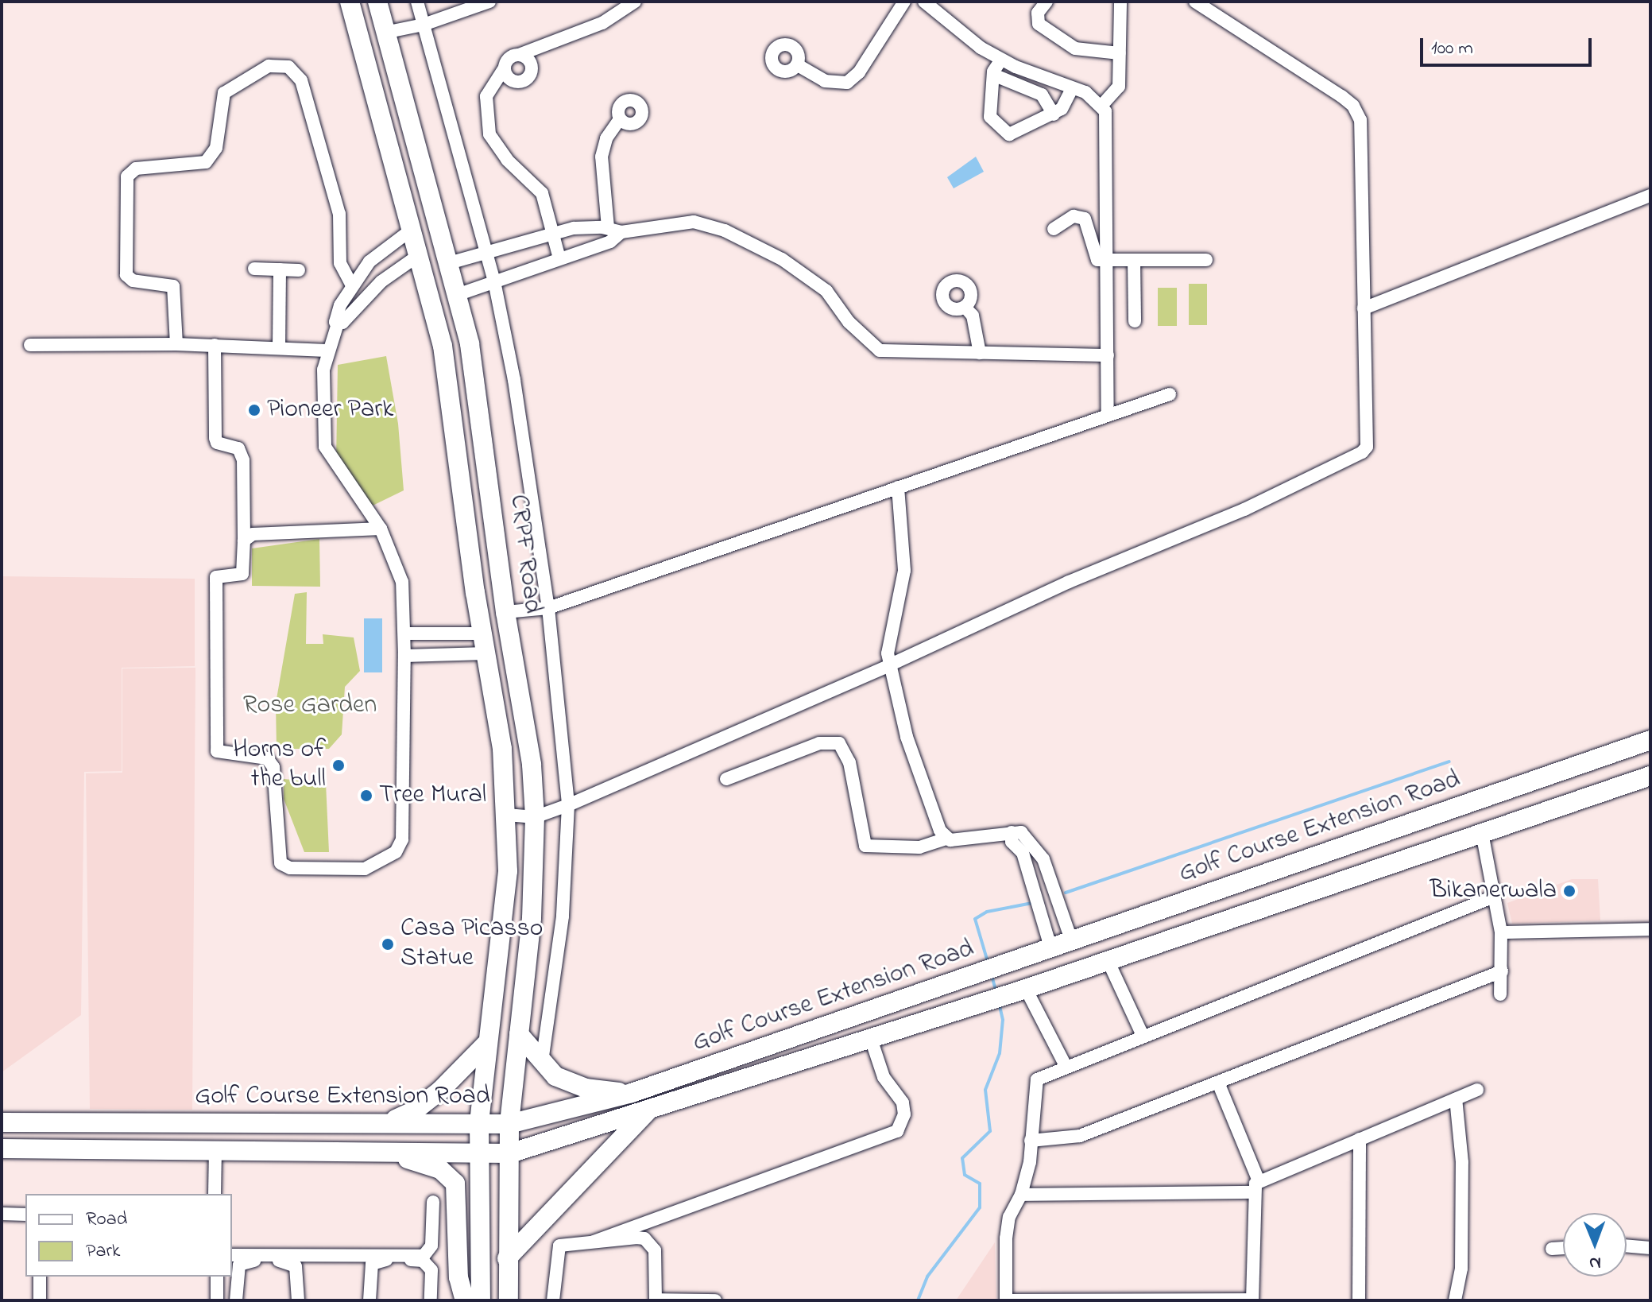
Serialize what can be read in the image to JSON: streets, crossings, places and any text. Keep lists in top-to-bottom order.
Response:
{
  "streets": {
    "main road": ["CRPF Road", "Golf Course Extension Road"]
  },
  "crossings": [
    ["CRPF Road", "Golf Course Extension Road"]
  ],
  "parks": ["Rose Garden"],
  "places": [
    "Pioneer Park",
    "Horns of the bull",
    "Tree Mural",
    "Bikanerwala",
    "Casa Picasso Statue"
  ],
  "legend": ["Road", "Park"],
  "scale_bar": "100 m",
  "north": "bottom"
}
